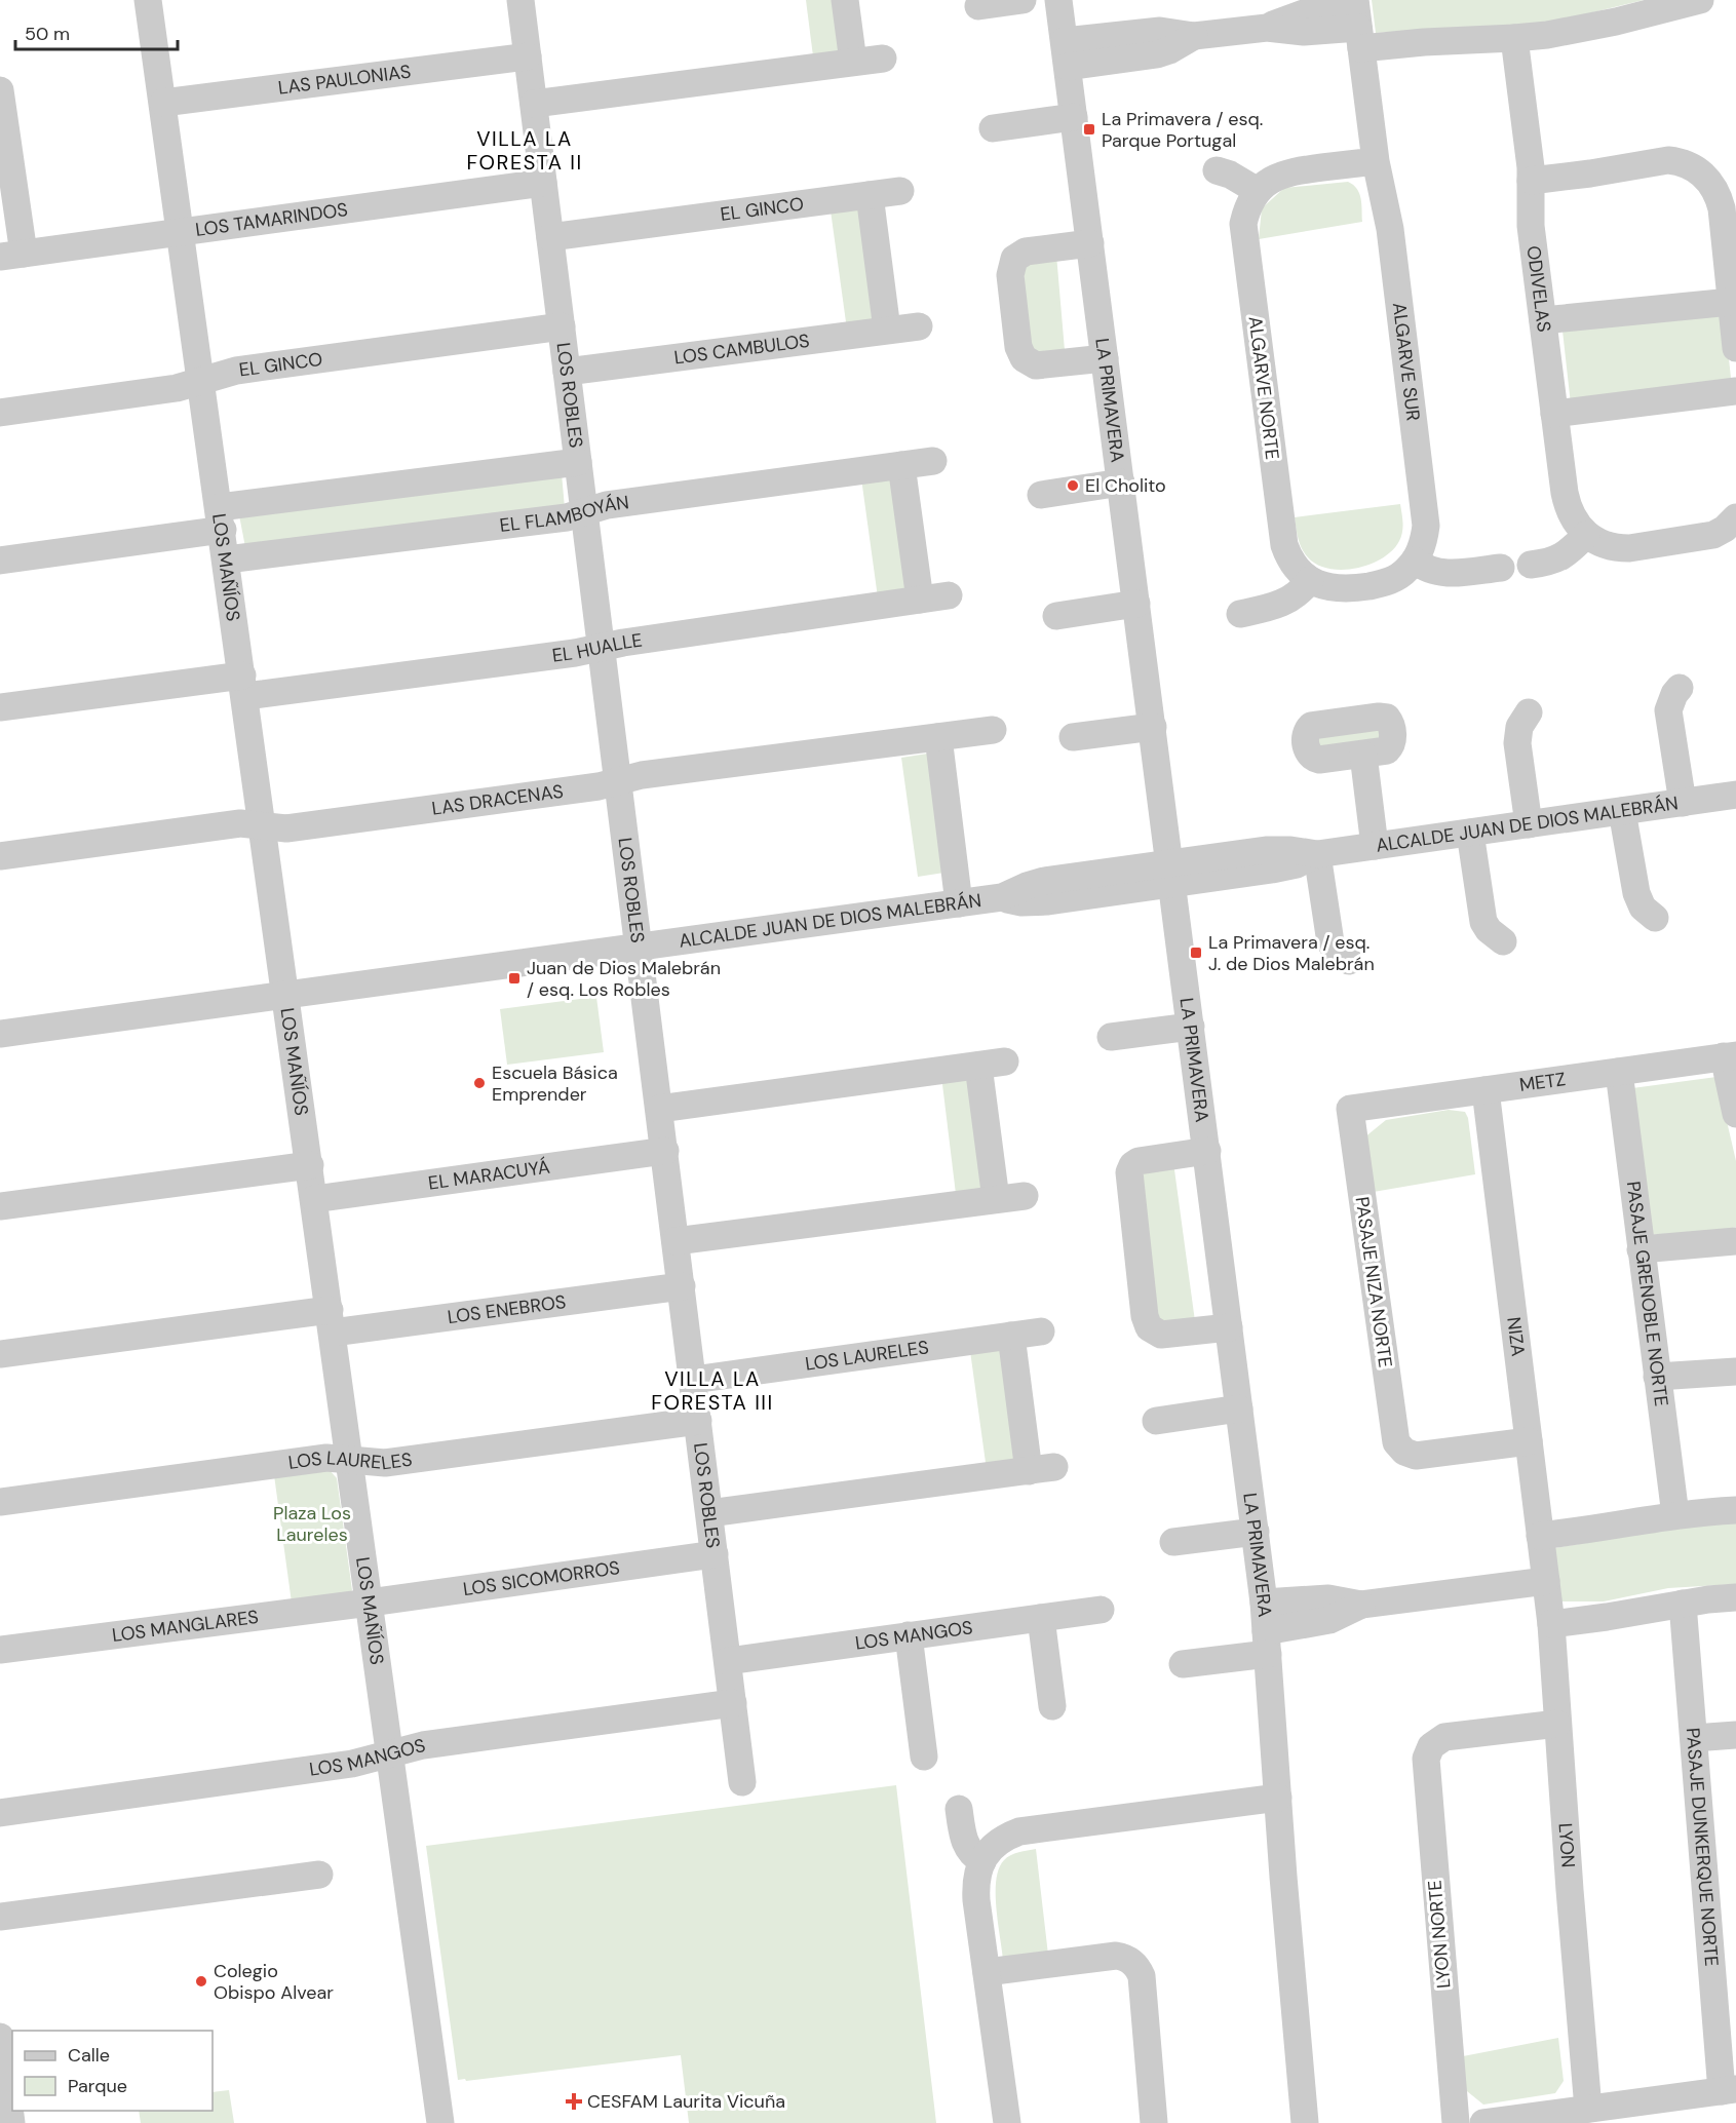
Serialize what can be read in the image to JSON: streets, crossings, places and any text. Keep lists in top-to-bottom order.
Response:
{
  "streets": {
    "street": [
      "LAS PAULONIAS",
      "EL GINCO",
      "LOS TAMARINDOS",
      "ODIVELAS",
      "LOS CAMBULOS",
      "ALGARVE SUR",
      "ALGARVE NORTE",
      "LOS ROBLES",
      "LA PRIMAVERA",
      "EL FLAMBOYÁN",
      "LOS MAÑÍOS",
      "EL HUALLE",
      "LAS DRACENAS",
      "ALCALDE JUAN DE DIOS MALEBRÁN",
      "METZ",
      "EL MARACUYÁ",
      "PASAJE NIZA NORTE",
      "PASAJE GRENOBLE NORTE",
      "LOS ENEBROS",
      "NIZA",
      "LOS LAURELES",
      "LOS SICOMORROS",
      "LOS MANGLARES",
      "LOS MANGOS",
      "LYON",
      "PASAJE DUNKERQUE NORTE",
      "LYON NORTE"
    ]
  },
  "crossings": [
    ["LAS PAULONIAS", "LOS ROBLES"],
    ["LAS PAULONIAS", "LOS MAÑÍOS"],
    ["EL GINCO", "LOS ROBLES"],
    ["EL GINCO", "LOS MAÑÍOS"],
    ["LOS TAMARINDOS", "LOS ROBLES"],
    ["LOS TAMARINDOS", "LOS MAÑÍOS"],
    ["LOS CAMBULOS", "LOS ROBLES"],
    ["ALGARVE SUR", "ALGARVE NORTE"],
    ["LOS ROBLES", "EL FLAMBOYÁN"],
    ["LOS ROBLES", "EL HUALLE"],
    ["LOS ROBLES", "LAS DRACENAS"],
    ["LOS ROBLES", "ALCALDE JUAN DE DIOS MALEBRÁN"],
    ["LOS ROBLES", "EL MARACUYÁ"],
    ["LOS ROBLES", "LOS ENEBROS"],
    ["LOS ROBLES", "LOS LAURELES"],
    ["LOS ROBLES", "LOS SICOMORROS"],
    ["LOS ROBLES", "LOS MANGOS"],
    ["LA PRIMAVERA", "ALCALDE JUAN DE DIOS MALEBRÁN"],
    ["EL FLAMBOYÁN", "LOS MAÑÍOS"],
    ["LOS MAÑÍOS", "EL HUALLE"],
    ["LOS MAÑÍOS", "LAS DRACENAS"],
    ["LOS MAÑÍOS", "ALCALDE JUAN DE DIOS MALEBRÁN"],
    ["LOS MAÑÍOS", "EL MARACUYÁ"],
    ["LOS MAÑÍOS", "LOS ENEBROS"],
    ["LOS MAÑÍOS", "LOS LAURELES"],
    ["LOS MAÑÍOS", "LOS SICOMORROS"],
    ["LOS MAÑÍOS", "LOS MANGLARES"],
    ["LOS MAÑÍOS", "LOS MANGOS"],
    ["METZ", "PASAJE NIZA NORTE"],
    ["METZ", "PASAJE GRENOBLE NORTE"],
    ["METZ", "NIZA"],
    ["PASAJE NIZA NORTE", "NIZA"],
    ["NIZA", "LYON"],
    ["LOS SICOMORROS", "LOS MANGLARES"],
    ["LYON", "LYON NORTE"]
  ],
  "districts": ["VILLA LA FORESTA II", "VILLA LA FORESTA III"],
  "parks": ["Plaza Los Laureles"],
  "places": {
    "transit": ["La Primavera / esq. Parque Portugal", "La Primavera / esq. J. de Dios Malebrán", "Juan de Dios Malebrán / esq. Los Robles"],
    "other": ["El Cholito", "Escuela Básica Emprender", "Colegio Obispo Alvear"],
    "health": ["CESFAM Laurita Vicuña"]
  },
  "legend": ["Calle", "Parque"],
  "scale_bar": "50 m"
}
